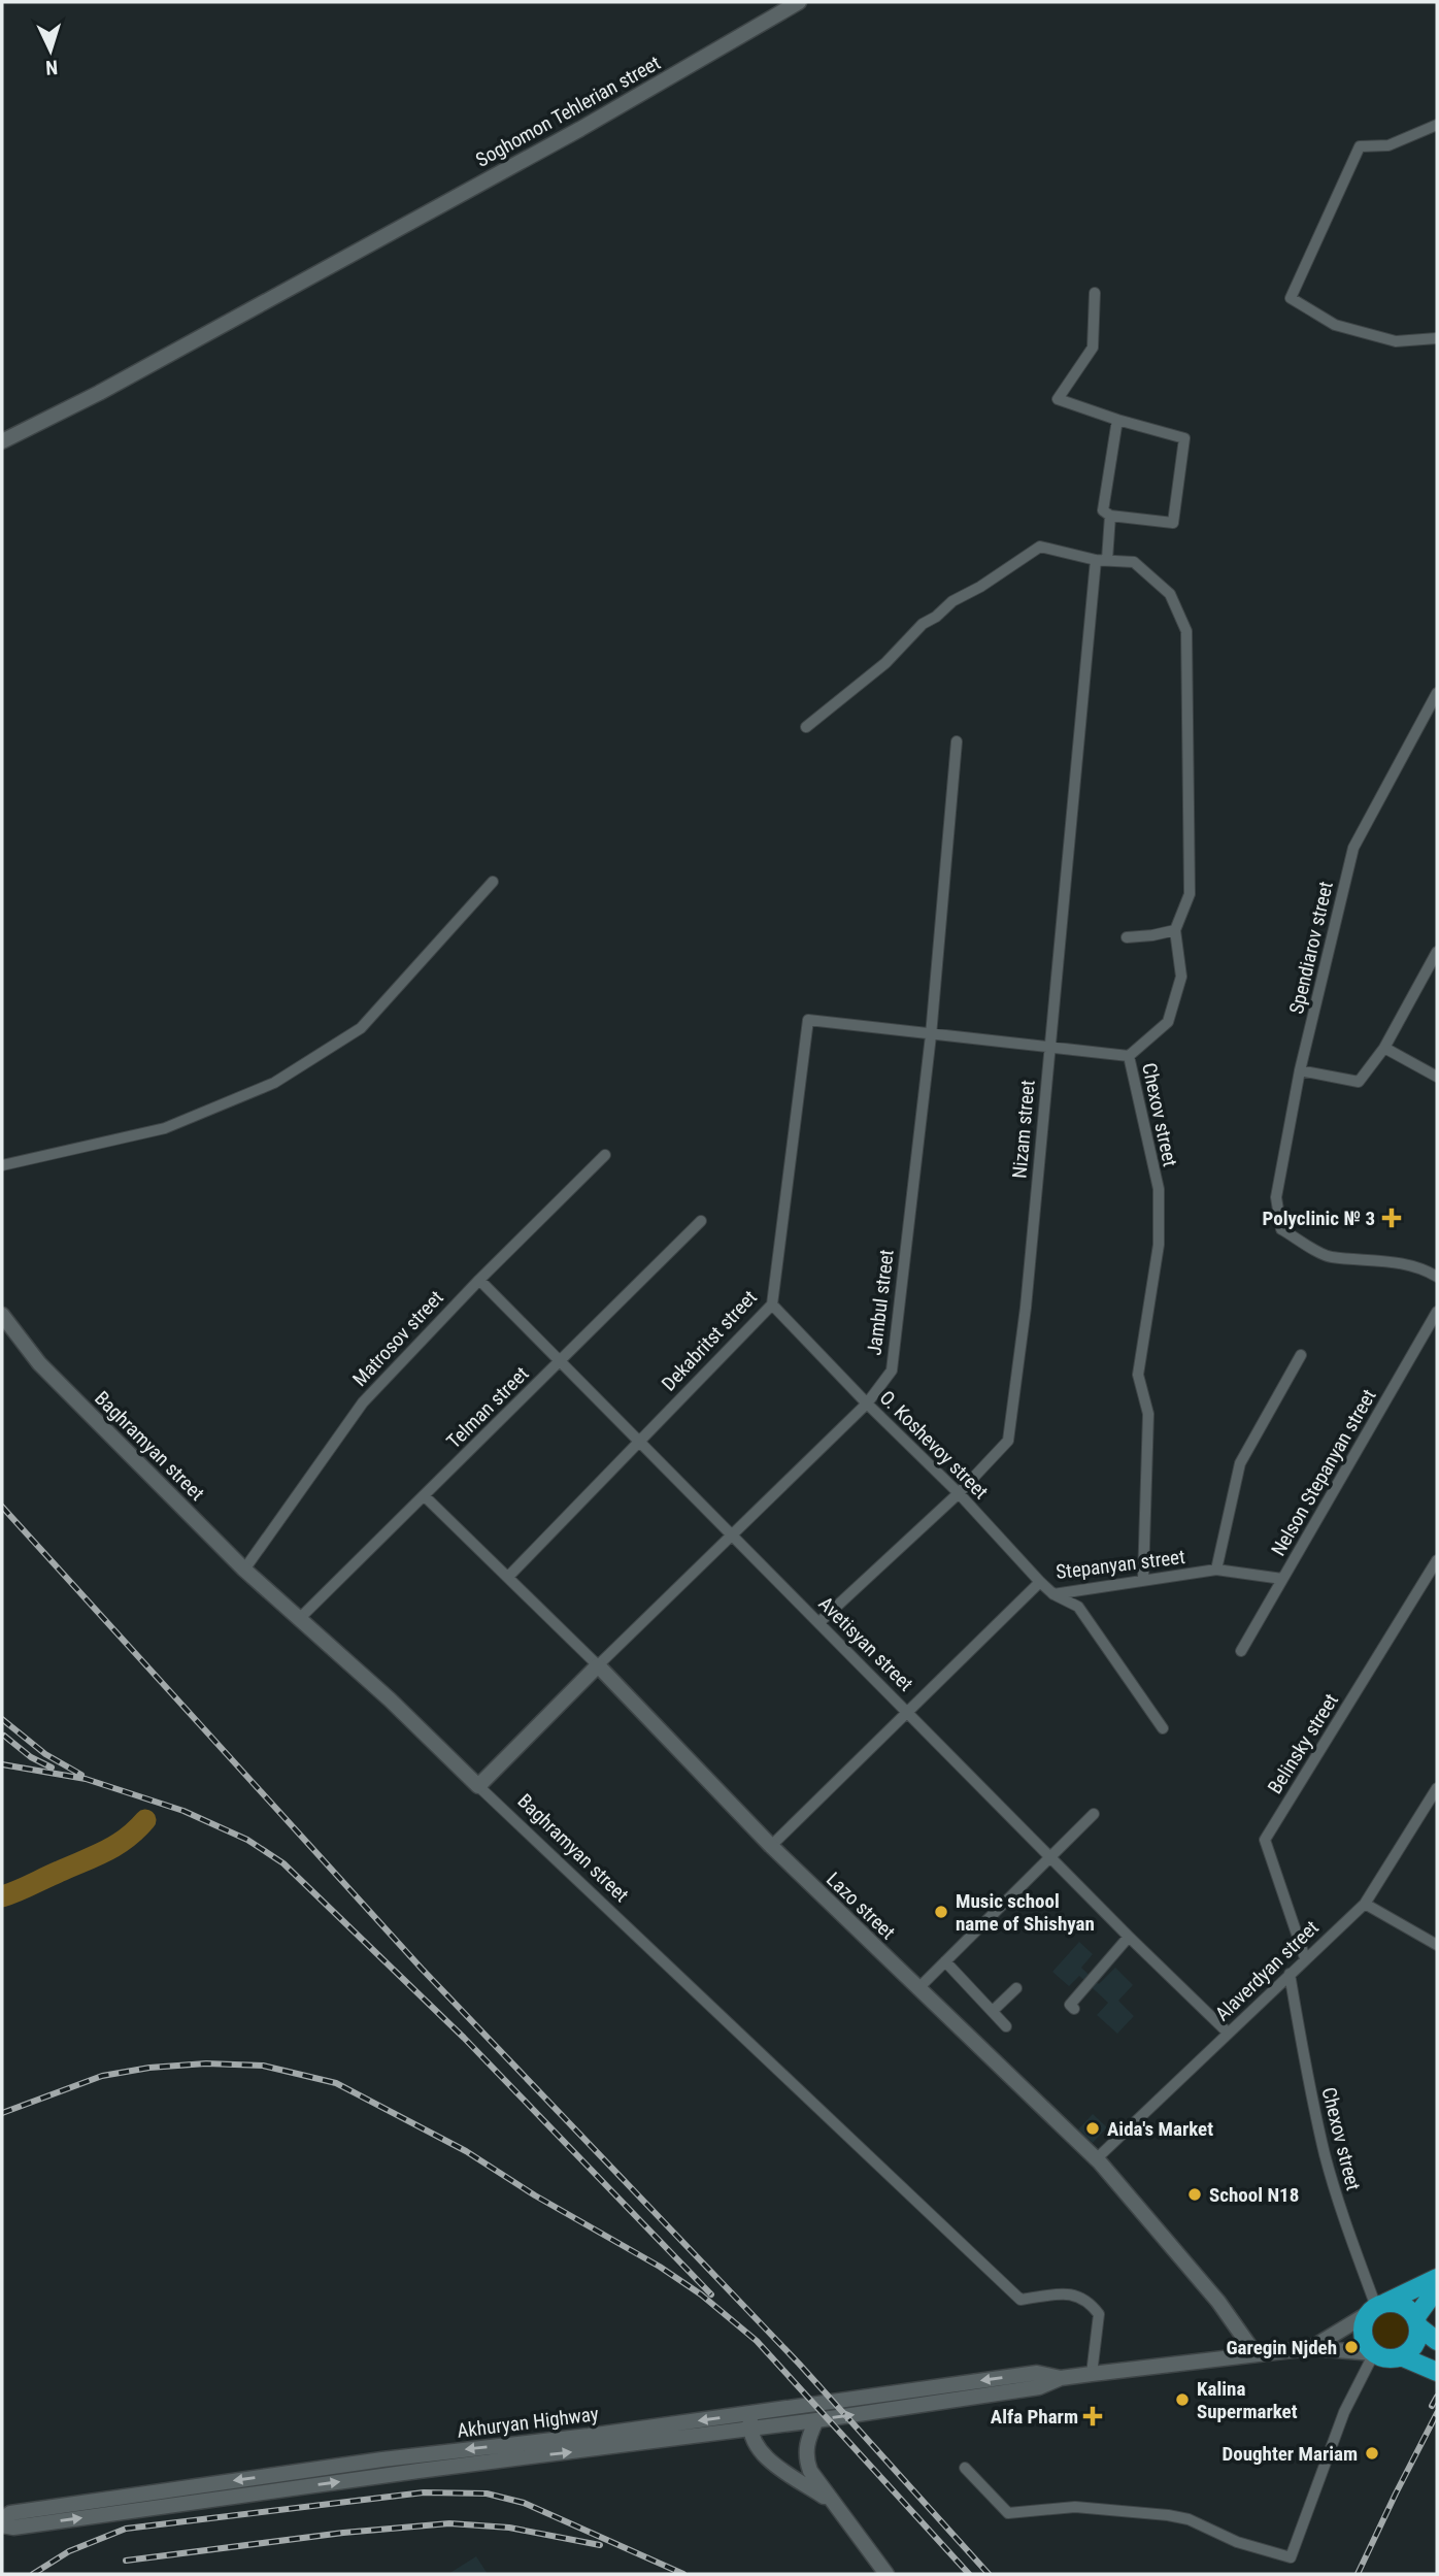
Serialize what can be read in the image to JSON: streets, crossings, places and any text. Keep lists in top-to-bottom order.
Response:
{
  "streets": {
    "street": [
      "Soghomon Tehlerian street",
      "Spendiarov street",
      "Chexov street",
      "Nizam street",
      "Jambul street",
      "Matrosov street",
      "Dekabritst street",
      "Telman street",
      "O. Koshevoy street",
      "Baghramyan street",
      "Nelson Stepanyan street",
      "Stepanyan street",
      "Avetisyan street",
      "Belinsky street",
      "Lazo street",
      "Alaverdyan street",
      "Akhuryan Highway"
    ]
  },
  "crossings": [
    ["Chexov street", "Nizam street"],
    ["Chexov street", "Stepanyan street"],
    ["Chexov street", "Alaverdyan street"],
    ["Chexov street", "Akhuryan Highway"],
    ["Nizam street", "O. Koshevoy street"],
    ["Nizam street", "Avetisyan street"],
    ["Jambul street", "Dekabritst street"],
    ["Jambul street", "O. Koshevoy street"],
    ["Jambul street", "Baghramyan street"],
    ["Jambul street", "Avetisyan street"],
    ["Jambul street", "Lazo street"],
    ["Matrosov street", "Baghramyan street"],
    ["Matrosov street", "Avetisyan street"],
    ["Dekabritst street", "O. Koshevoy street"],
    ["Dekabritst street", "Avetisyan street"],
    ["Dekabritst street", "Lazo street"],
    ["Telman street", "Baghramyan street"],
    ["Telman street", "Avetisyan street"],
    ["Telman street", "Lazo street"],
    ["O. Koshevoy street", "Stepanyan street"],
    ["Baghramyan street", "Akhuryan Highway"],
    ["Nelson Stepanyan street", "Stepanyan street"],
    ["Stepanyan street", "Avetisyan street"],
    ["Stepanyan street", "Lazo street"],
    ["Avetisyan street", "Alaverdyan street"],
    ["Belinsky street", "Alaverdyan street"],
    ["Lazo street", "Alaverdyan street"],
    ["Lazo street", "Akhuryan Highway"]
  ],
  "places": {
    "health": ["Polyclinic № 3", "Alfa Pharm"],
    "other": [
      "Music school name of Shishyan",
      "Aida's Market",
      "School N18",
      "Garegin Njdeh",
      "Kalina Supermarket",
      "Doughter Mariam"
    ]
  },
  "north": "bottom"
}
